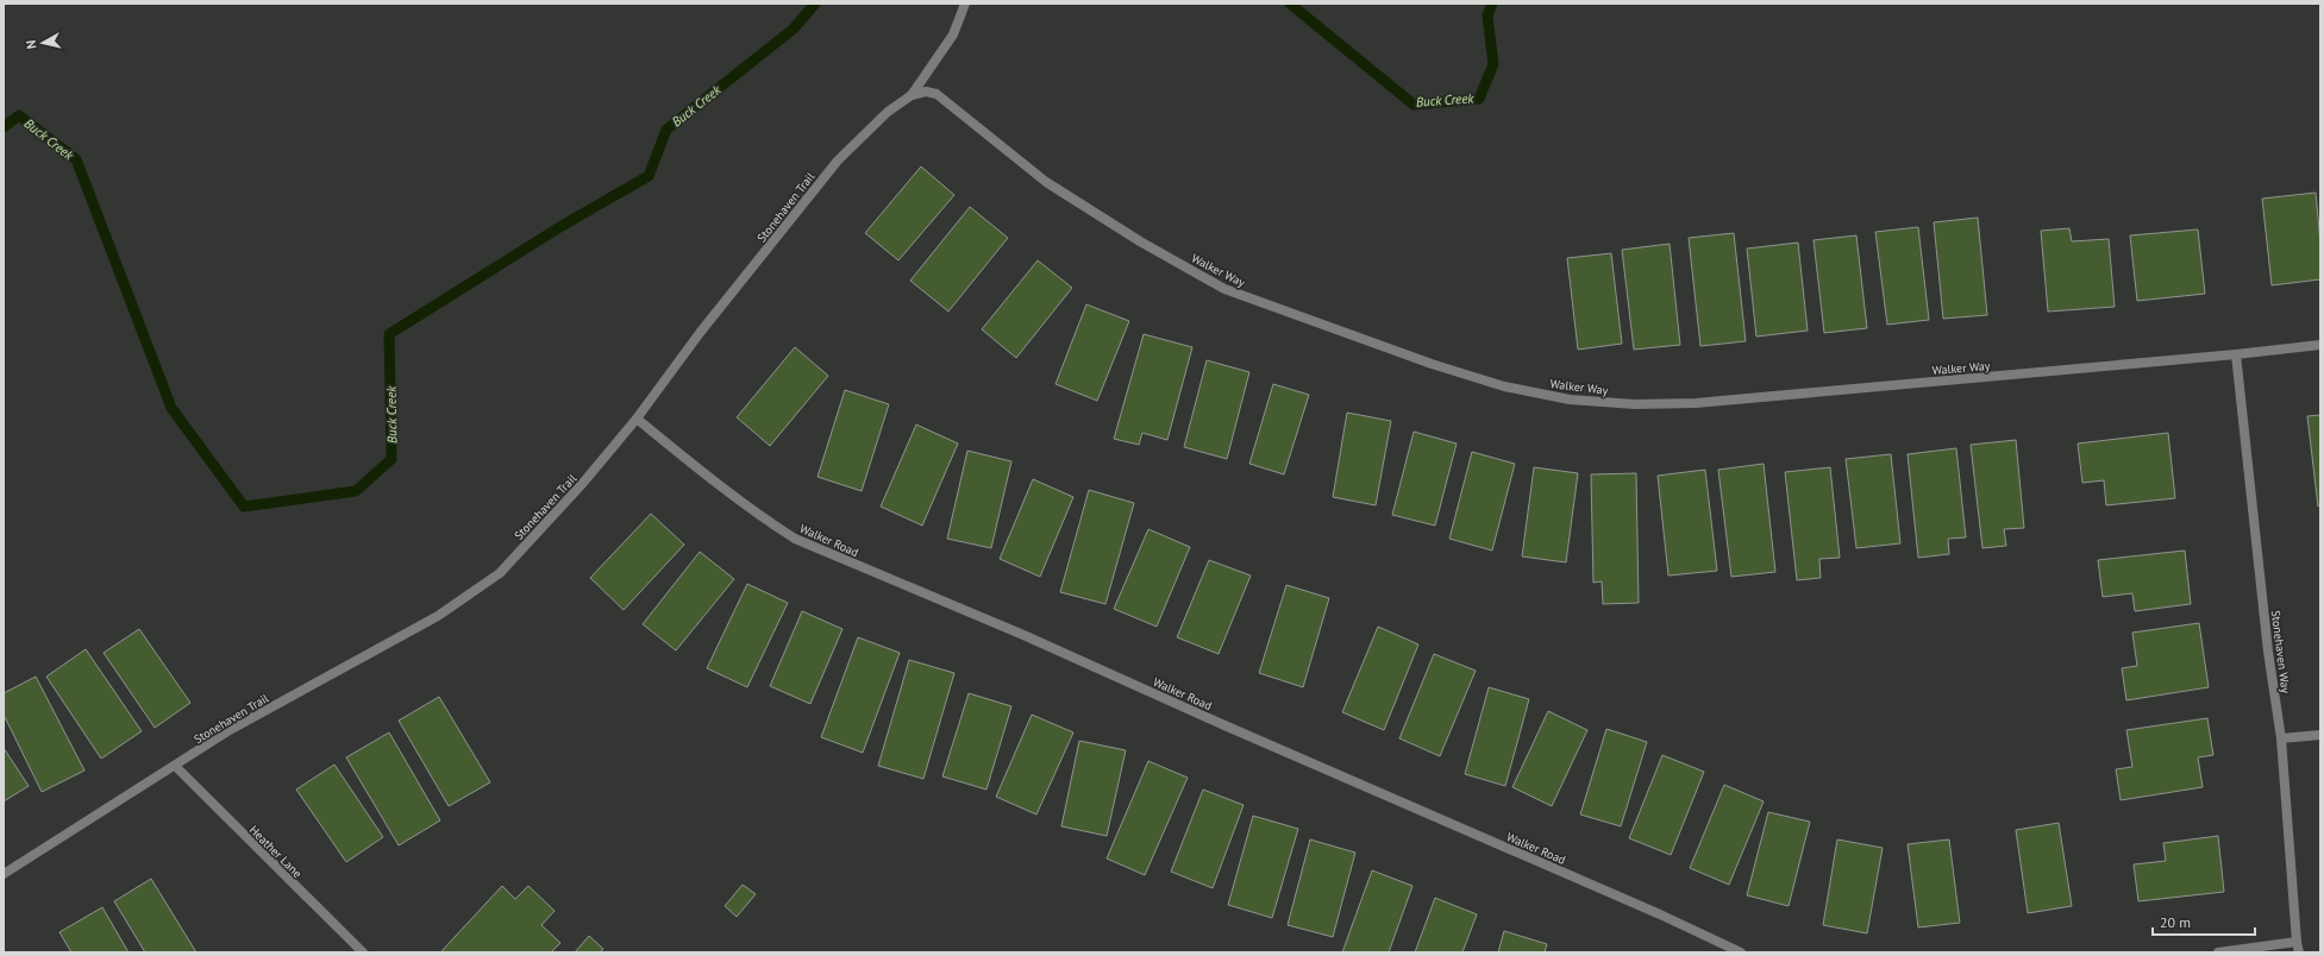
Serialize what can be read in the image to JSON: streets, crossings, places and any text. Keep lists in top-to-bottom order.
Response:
{
  "streets": {
    "street": [
      "Stonehaven Trail",
      "Walker Way",
      "Walker Road",
      "Stonehaven Way",
      "Heather Lane"
    ]
  },
  "crossings": [
    ["Stonehaven Trail", "Walker Way"],
    ["Stonehaven Trail", "Walker Road"],
    ["Stonehaven Trail", "Heather Lane"],
    ["Walker Way", "Stonehaven Way"]
  ],
  "water": ["Buck Creek"],
  "scale_bar": "20 m",
  "north": "left"
}
